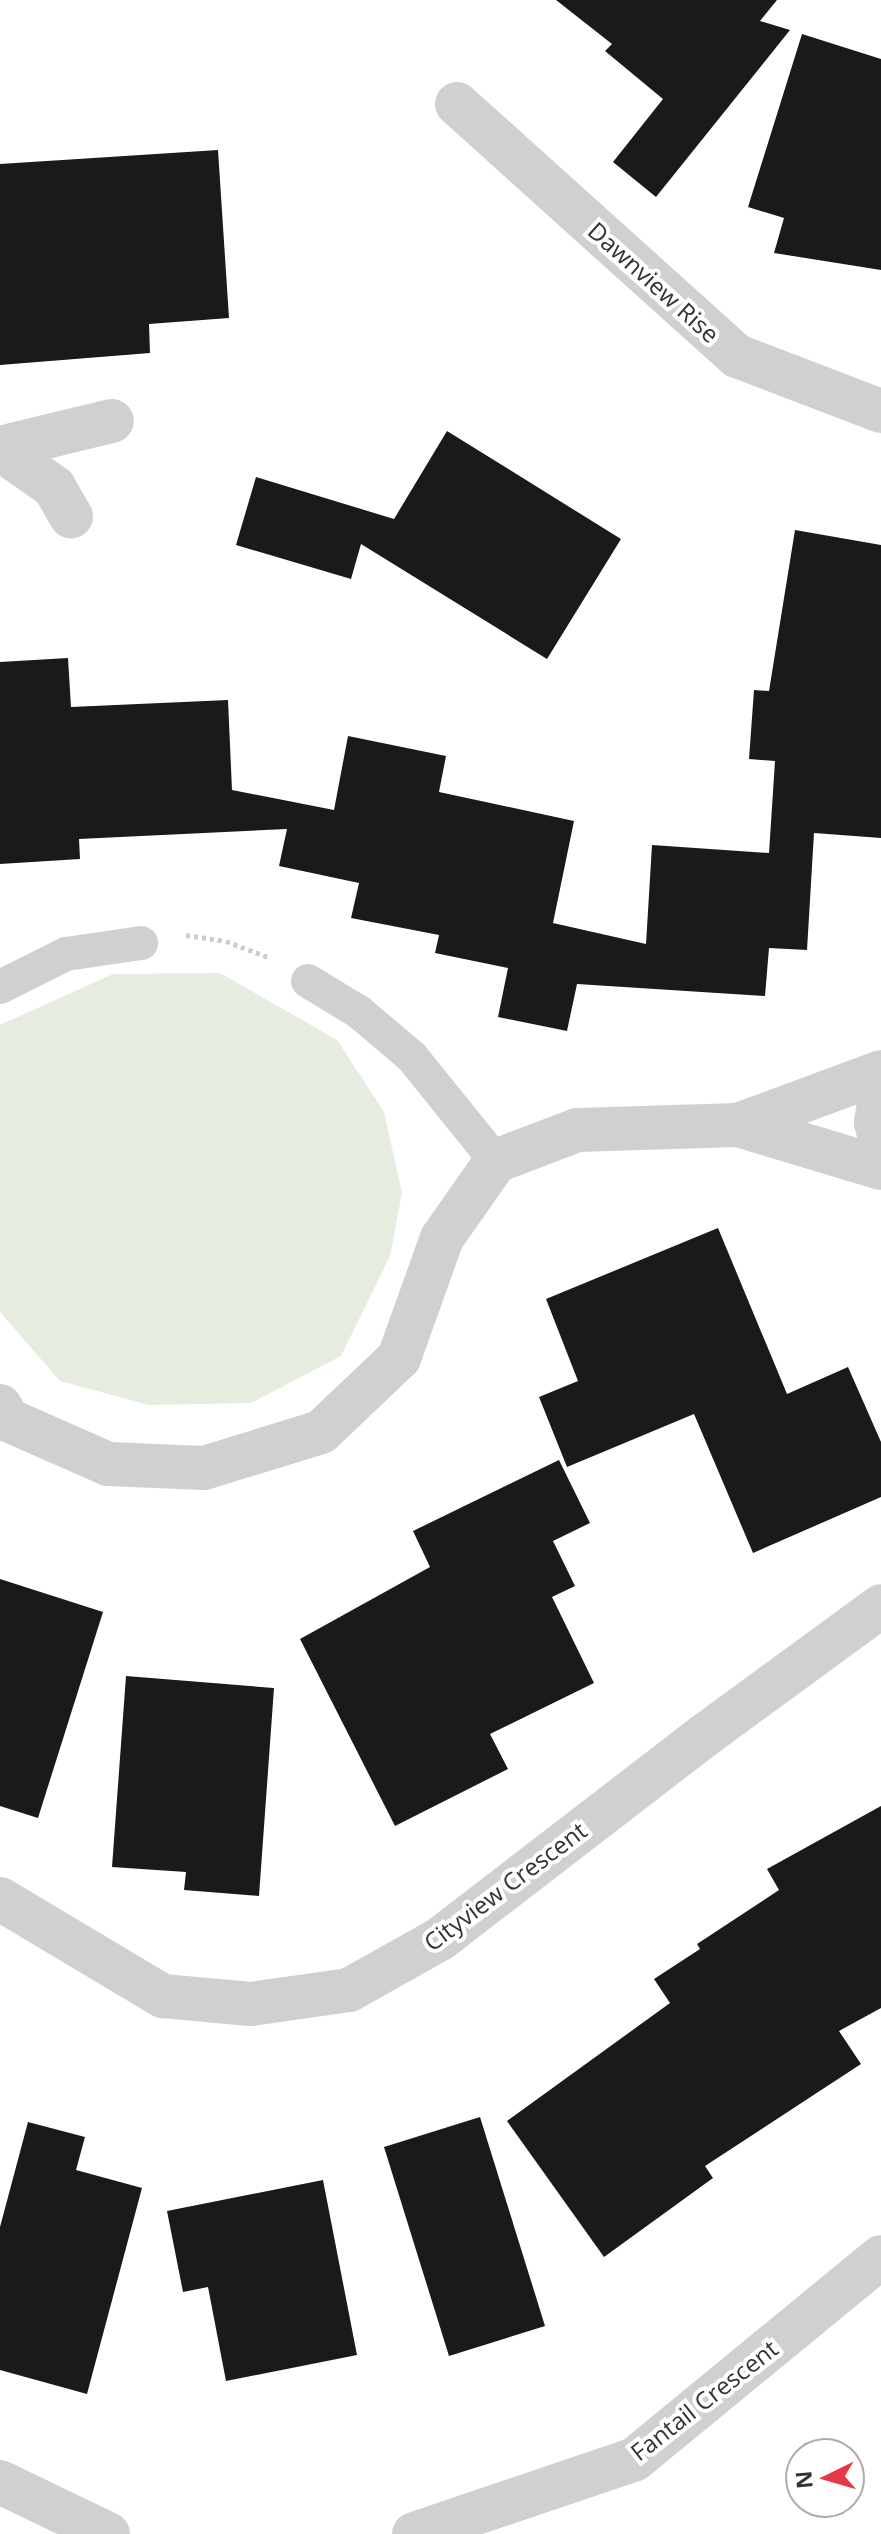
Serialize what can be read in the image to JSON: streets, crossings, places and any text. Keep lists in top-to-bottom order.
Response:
{
  "streets": {
    "street": ["Dawnview Rise", "Cityview Crescent", "Fantail Crescent"]
  },
  "north": "left"
}
